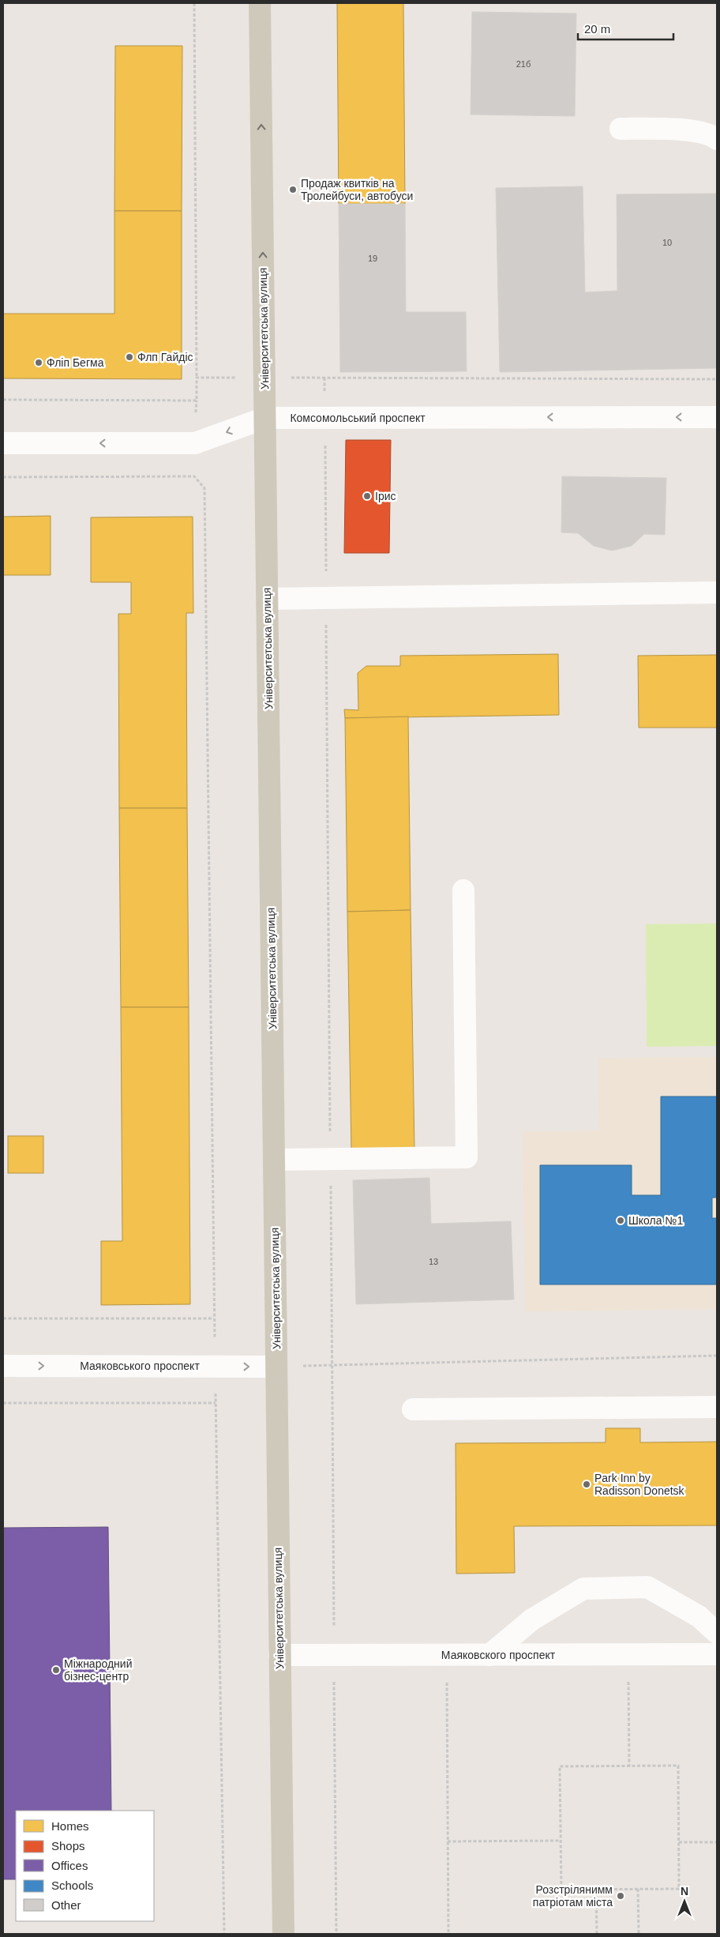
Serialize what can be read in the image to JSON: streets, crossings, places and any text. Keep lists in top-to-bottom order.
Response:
{
  "streets": {
    "main road": ["Університетська вулиця"],
    "street": ["Комсомольський проспект", "Маяковського проспект", "Маяковского проспект"]
  },
  "crossings": [
    ["Університетська вулиця", "Комсомольський проспект"],
    ["Університетська вулиця", "Маяковського проспект"],
    ["Університетська вулиця", "Маяковского проспект"]
  ],
  "one_way": ["Маяковського проспект"],
  "places": [
    "Продаж квитків на Тролейбуси, автобуси",
    "Флп Гайдіс",
    "Фліп Бегма",
    "Ірис",
    "Школа №1",
    "Park Inn by Radisson Donetsk",
    "Міжнародний бізнес-центр",
    "Розстрілянимм патріотам міста"
  ],
  "house_numbers": [
    "21б",
    "10",
    "19",
    "13"
  ],
  "legend": [
    "Homes",
    "Shops",
    "Offices",
    "Schools",
    "Other"
  ],
  "scale_bar": "20 m",
  "north": "top"
}
